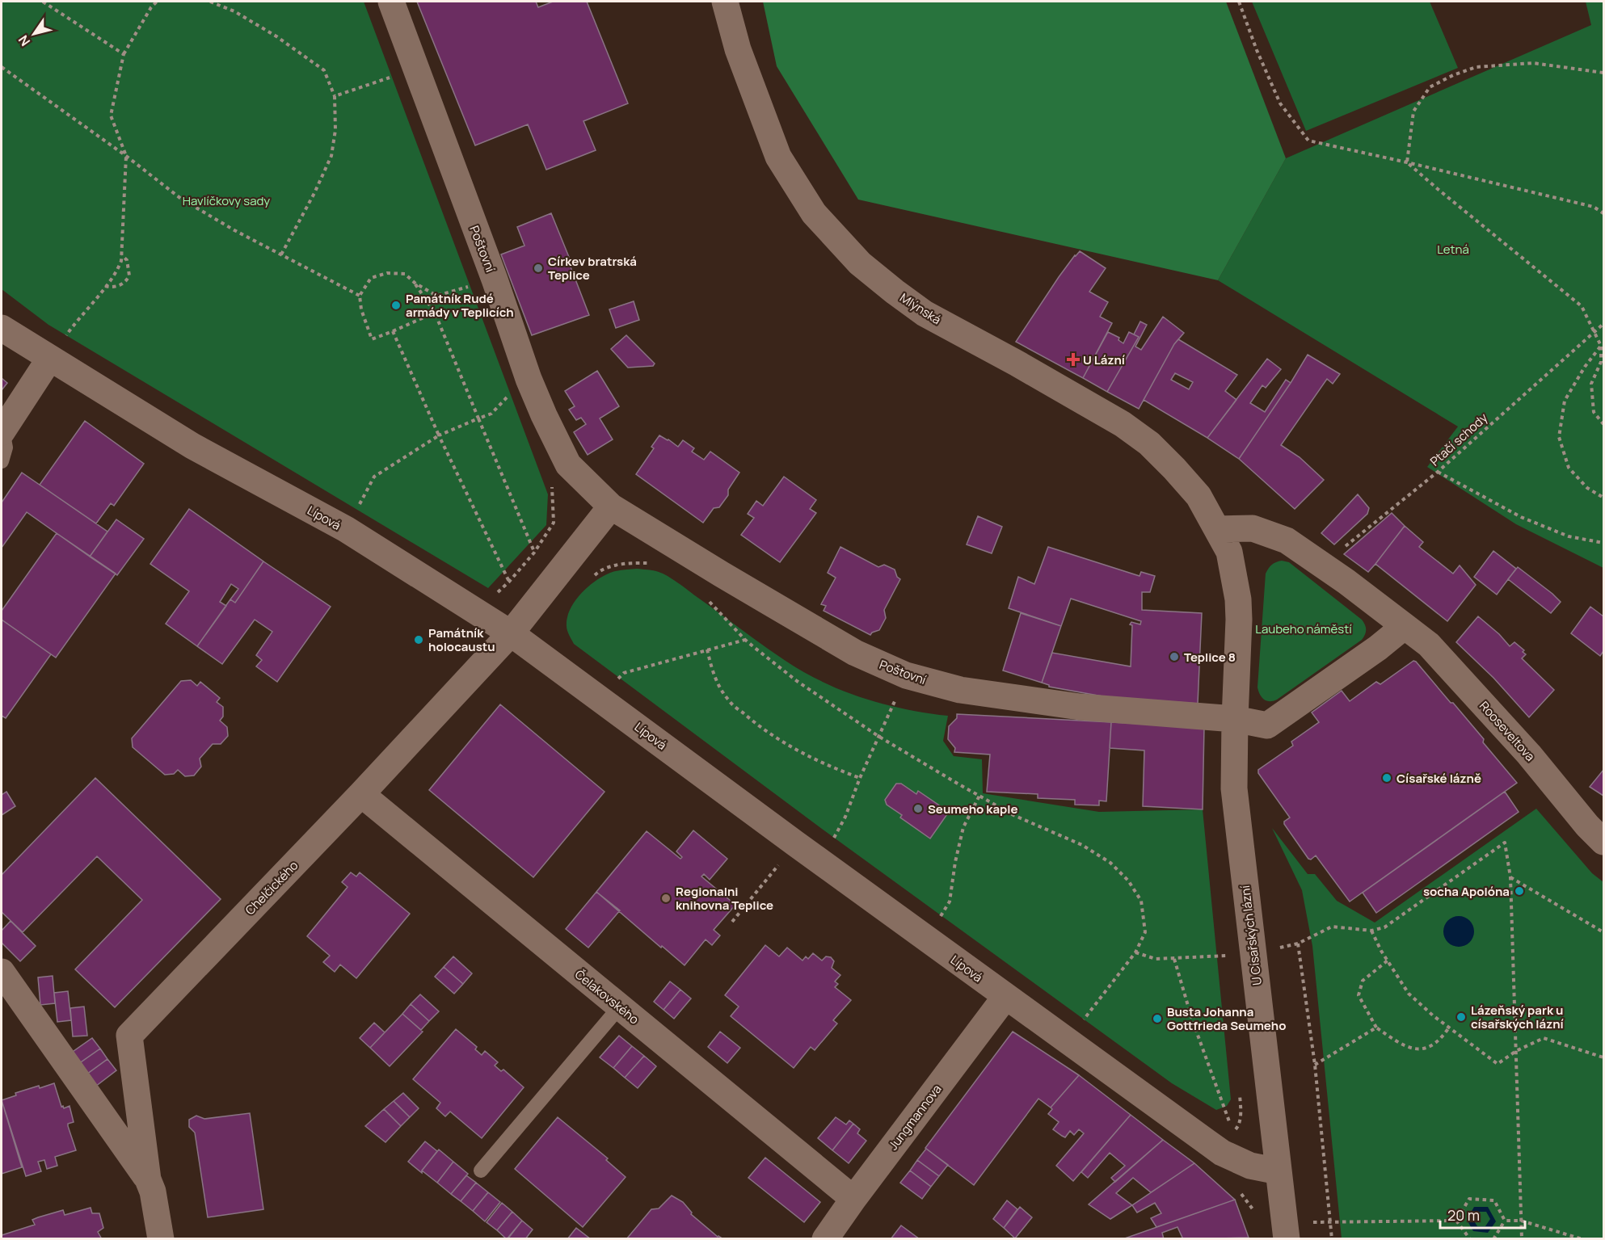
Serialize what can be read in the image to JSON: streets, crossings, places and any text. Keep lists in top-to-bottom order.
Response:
{
  "streets": {
    "street": [
      "Poštovní",
      "Mlýnská",
      "Lípová",
      "Rooseveltova",
      "Chelčického",
      "U Císařských lázní",
      "Čelakovského",
      "Jungmannova"
    ],
    "path": ["Ptačí schody"]
  },
  "crossings": [
    ["Poštovní", "U Císařských lázní"],
    ["Lípová", "Chelčického"],
    ["Lípová", "U Císařských lázní"],
    ["Lípová", "Jungmannova"],
    ["Chelčického", "Čelakovského"],
    ["Čelakovského", "Jungmannova"]
  ],
  "parks": ["Havlíčkovy sady", "Letná", "Laubeho náměstí"],
  "places": {
    "other": [
      "Církev bratrská Teplice",
      "Památník Rudé armády v Teplicích",
      "Památník holocaustu",
      "Teplice 8",
      "Císařské lázně",
      "Seumeho kaple",
      "socha Apolóna",
      "Regionalni knihovna Teplice",
      "Lázeňský park u císařských lázní",
      "Busta Johanna Gottfrieda Seumeho"
    ],
    "health": ["U Lázní"]
  },
  "scale_bar": "20 m",
  "north": "bottom left"
}
